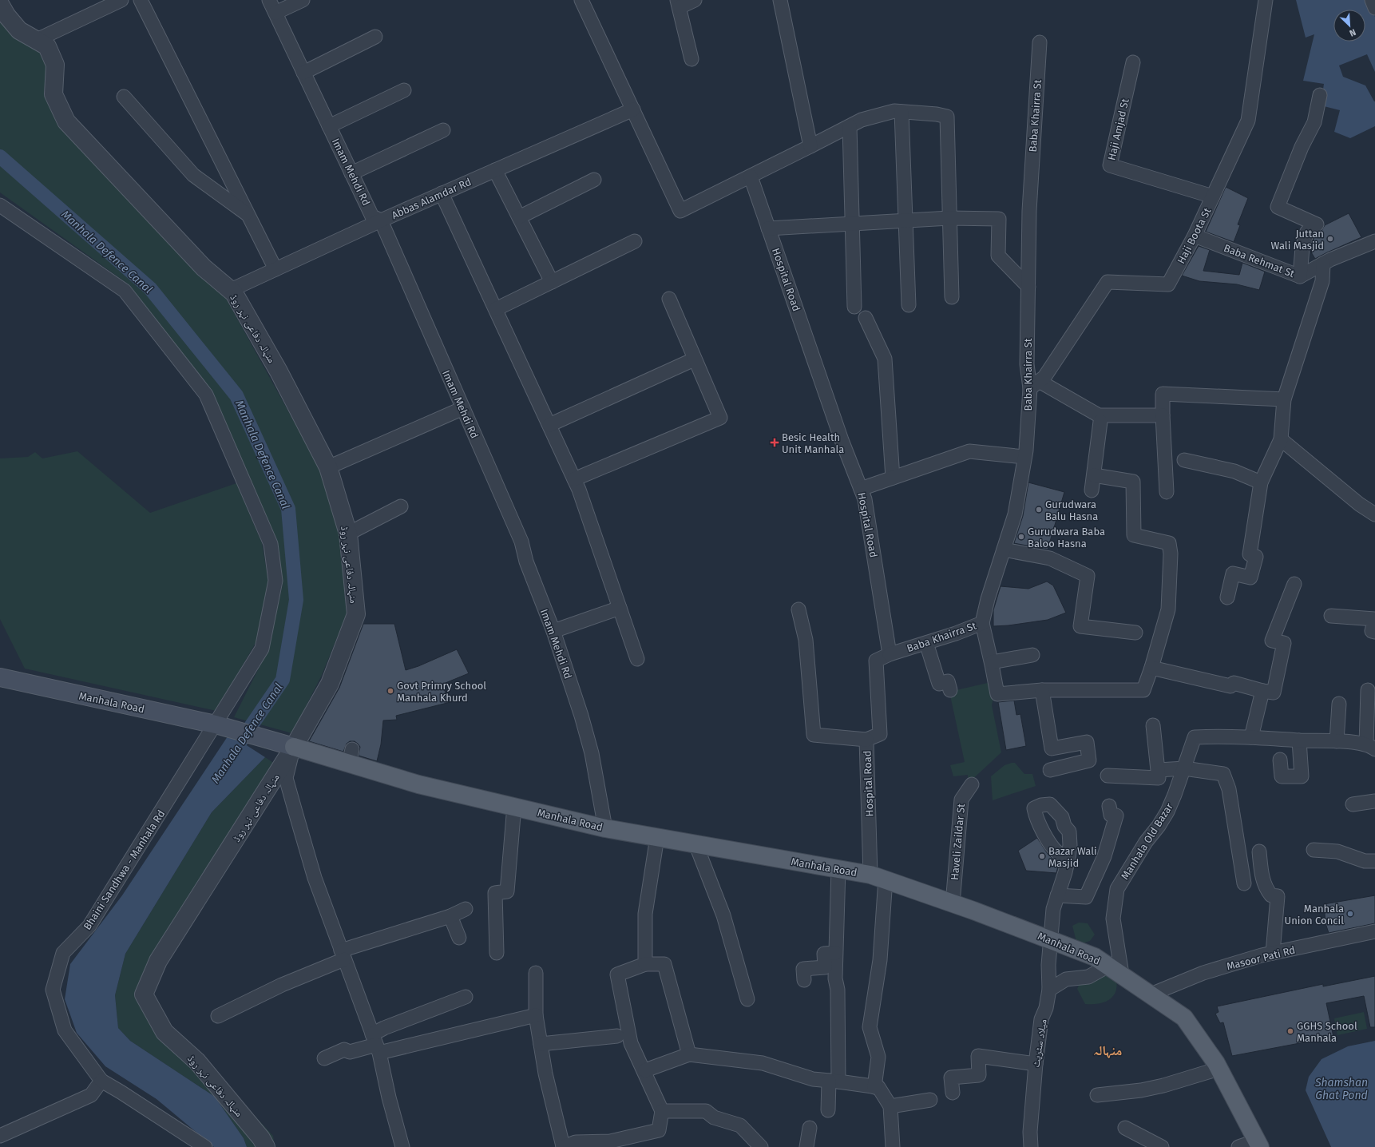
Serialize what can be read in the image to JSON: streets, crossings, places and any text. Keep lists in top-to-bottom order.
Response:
{
  "streets": {
    "main road": ["Manhala Road"],
    "street": [
      "Baba Khairra St",
      "Haji Amjad St",
      "Imam Mehdi Rd",
      "Abbas Alamdar Rd",
      "Haji Boota St",
      "Baba Rehmat St",
      "Hospital Road",
      "منہالہ دفاعی نہر روڈ",
      "Manhala Old Bazar",
      "Haveli Zaildar St",
      "Bhaini Sandhwa - Manhala Rd",
      "Masoor Pati Rd",
      "میلاد سٹریٹ"
    ]
  },
  "crossings": [
    ["Baba Khairra St", "Haji Boota St"],
    ["Baba Khairra St", "Hospital Road"],
    ["Haji Amjad St", "Haji Boota St"],
    ["Imam Mehdi Rd", "Abbas Alamdar Rd"],
    ["Imam Mehdi Rd", "Manhala Road"],
    ["Abbas Alamdar Rd", "منہالہ دفاعی نہر روڈ"],
    ["Haji Boota St", "Baba Rehmat St"],
    ["Hospital Road", "Manhala Road"],
    ["منہالہ دفاعی نہر روڈ", "Manhala Road"],
    ["Manhala Road", "Manhala Old Bazar"],
    ["Manhala Road", "Haveli Zaildar St"],
    ["Manhala Road", "Bhaini Sandhwa - Manhala Rd"],
    ["Manhala Road", "Masoor Pati Rd"],
    ["Manhala Road", "میلاد سٹریٹ"]
  ],
  "districts": ["منہالہ"],
  "water": ["Manhala Defence Canal", "Shamshan Ghat Pond"],
  "places": {
    "other": [
      "Juttan Wali Masjid",
      "Gurudwara Balu Hasna",
      "Gurudwara Baba Baloo Hasna",
      "Govt Primry School Manhala Khurd",
      "Bazar Wali Masjid",
      "Manhala Union Concil",
      "GGHS School Manhala"
    ],
    "health": ["Besic Health Unit Manhala"]
  },
  "north": "bottom right"
}
